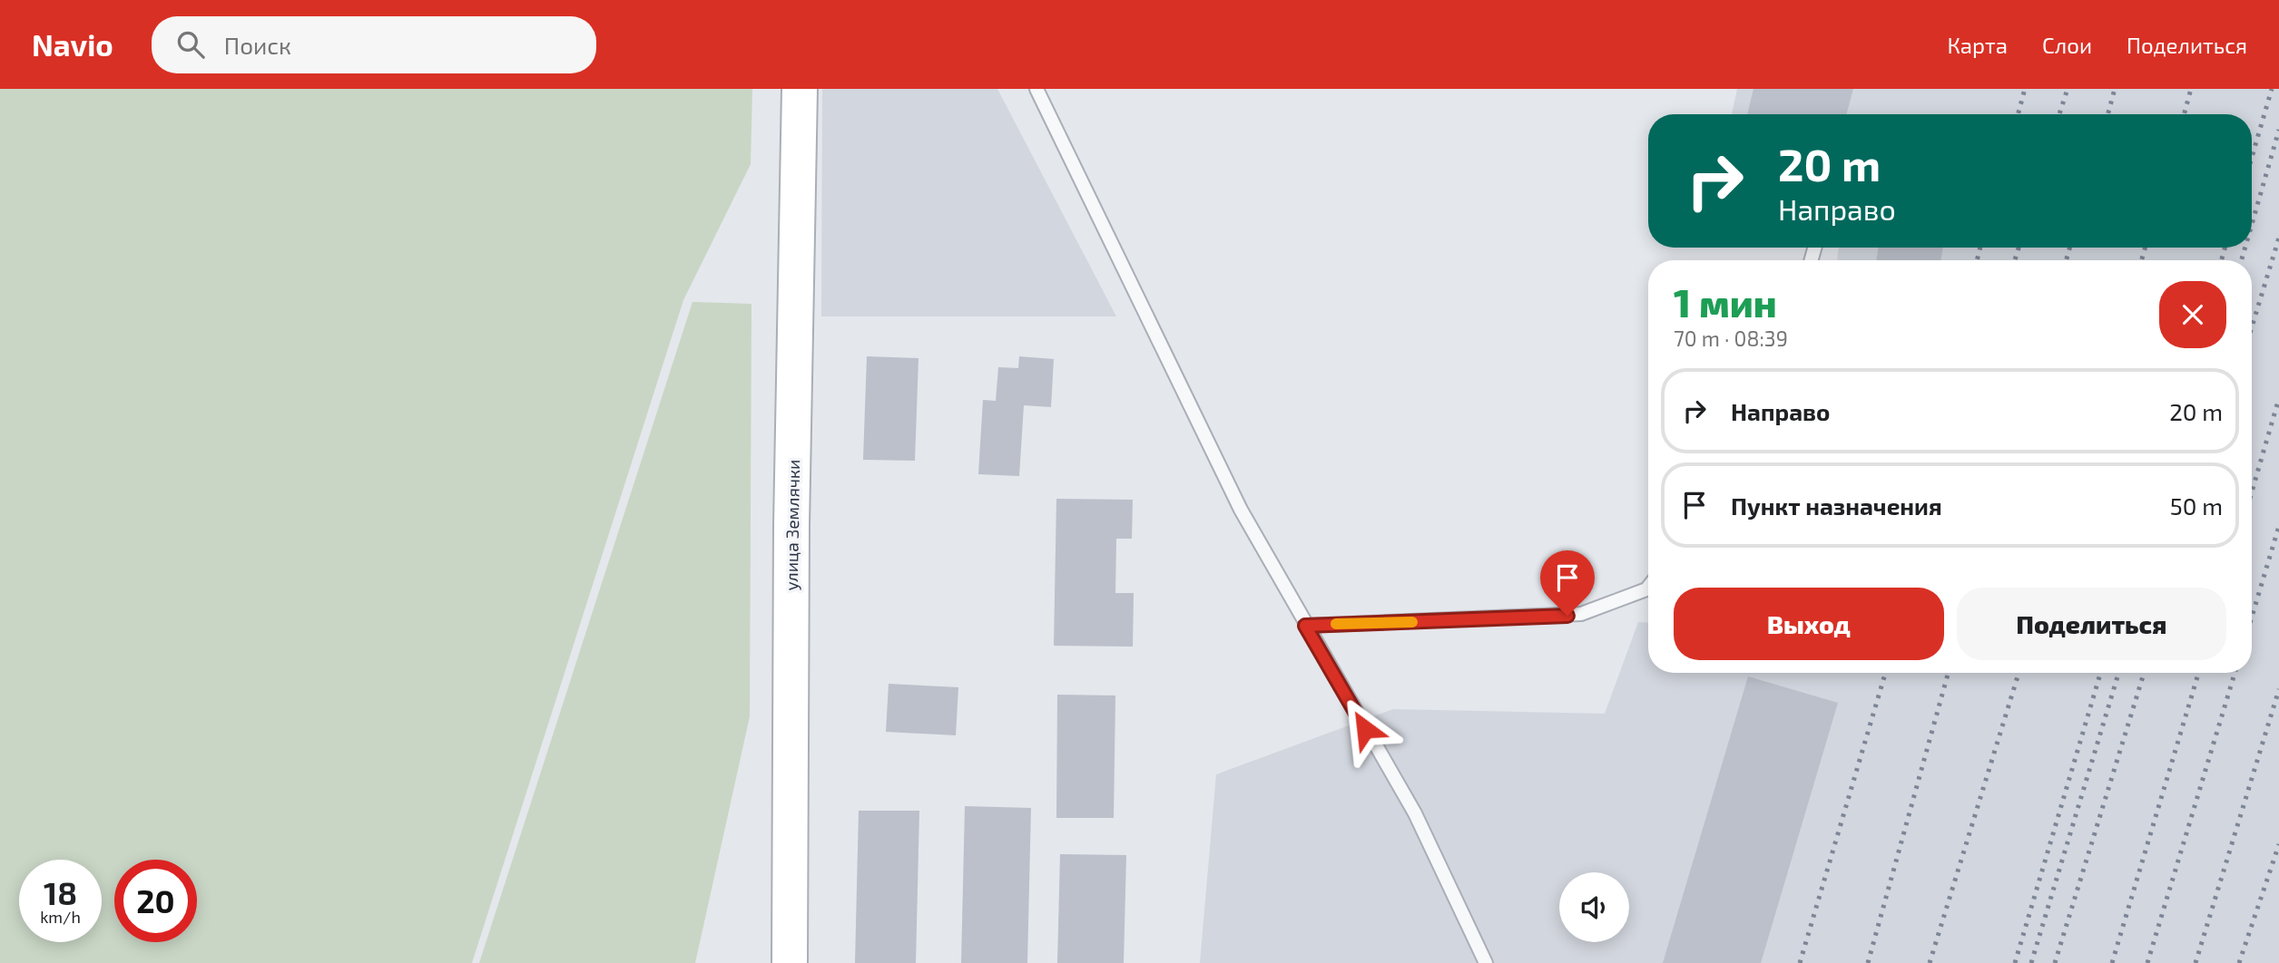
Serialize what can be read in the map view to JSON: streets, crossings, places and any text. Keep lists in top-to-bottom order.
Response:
{
  "streets": {
    "street": ["улица Землячки"]
  },
  "page": {
    "header": "Navio",
    "search": "Поиск",
    "nav": ["Карта", "Слои", "Поделиться"],
    "turn": ["20 m", "Направо"],
    "heading": ["1 мин", "70 m · 08:39"],
    "list": [
      {
        "name": "Направо",
        "value": "20 m"
      },
      {
        "name": "Пункт назначения",
        "value": "50 m"
      }
    ],
    "buttons": ["Выход", "Поделиться"],
    "speed": "18 km/h",
    "limit": "20"
  }
}
